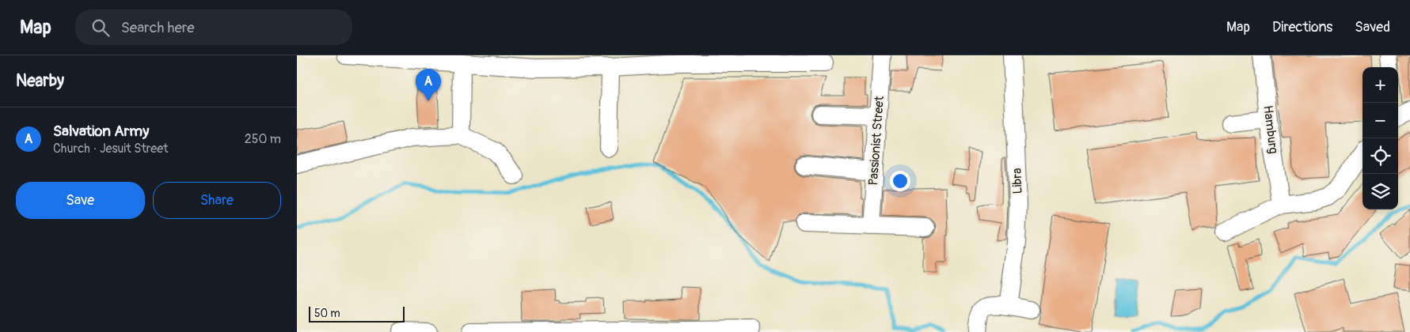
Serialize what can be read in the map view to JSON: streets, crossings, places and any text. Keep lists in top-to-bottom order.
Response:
{
  "streets": {
    "street": ["Hamburg", "Passionist Street", "Libra"]
  },
  "scale_bar": "50 m",
  "page": {
    "header": "Map",
    "search": "Search here",
    "nav": ["Map", "Directions", "Saved"],
    "heading": "Nearby",
    "map_buttons": ["+", "−"],
    "pins": "A",
    "list": [
      {
        "mark": "A",
        "name": "Salvation Army",
        "note": "Church · Jesuit Street",
        "value": "250 m"
      }
    ],
    "buttons": ["Save", "Share"],
    "scale": "50 m"
  }
}
